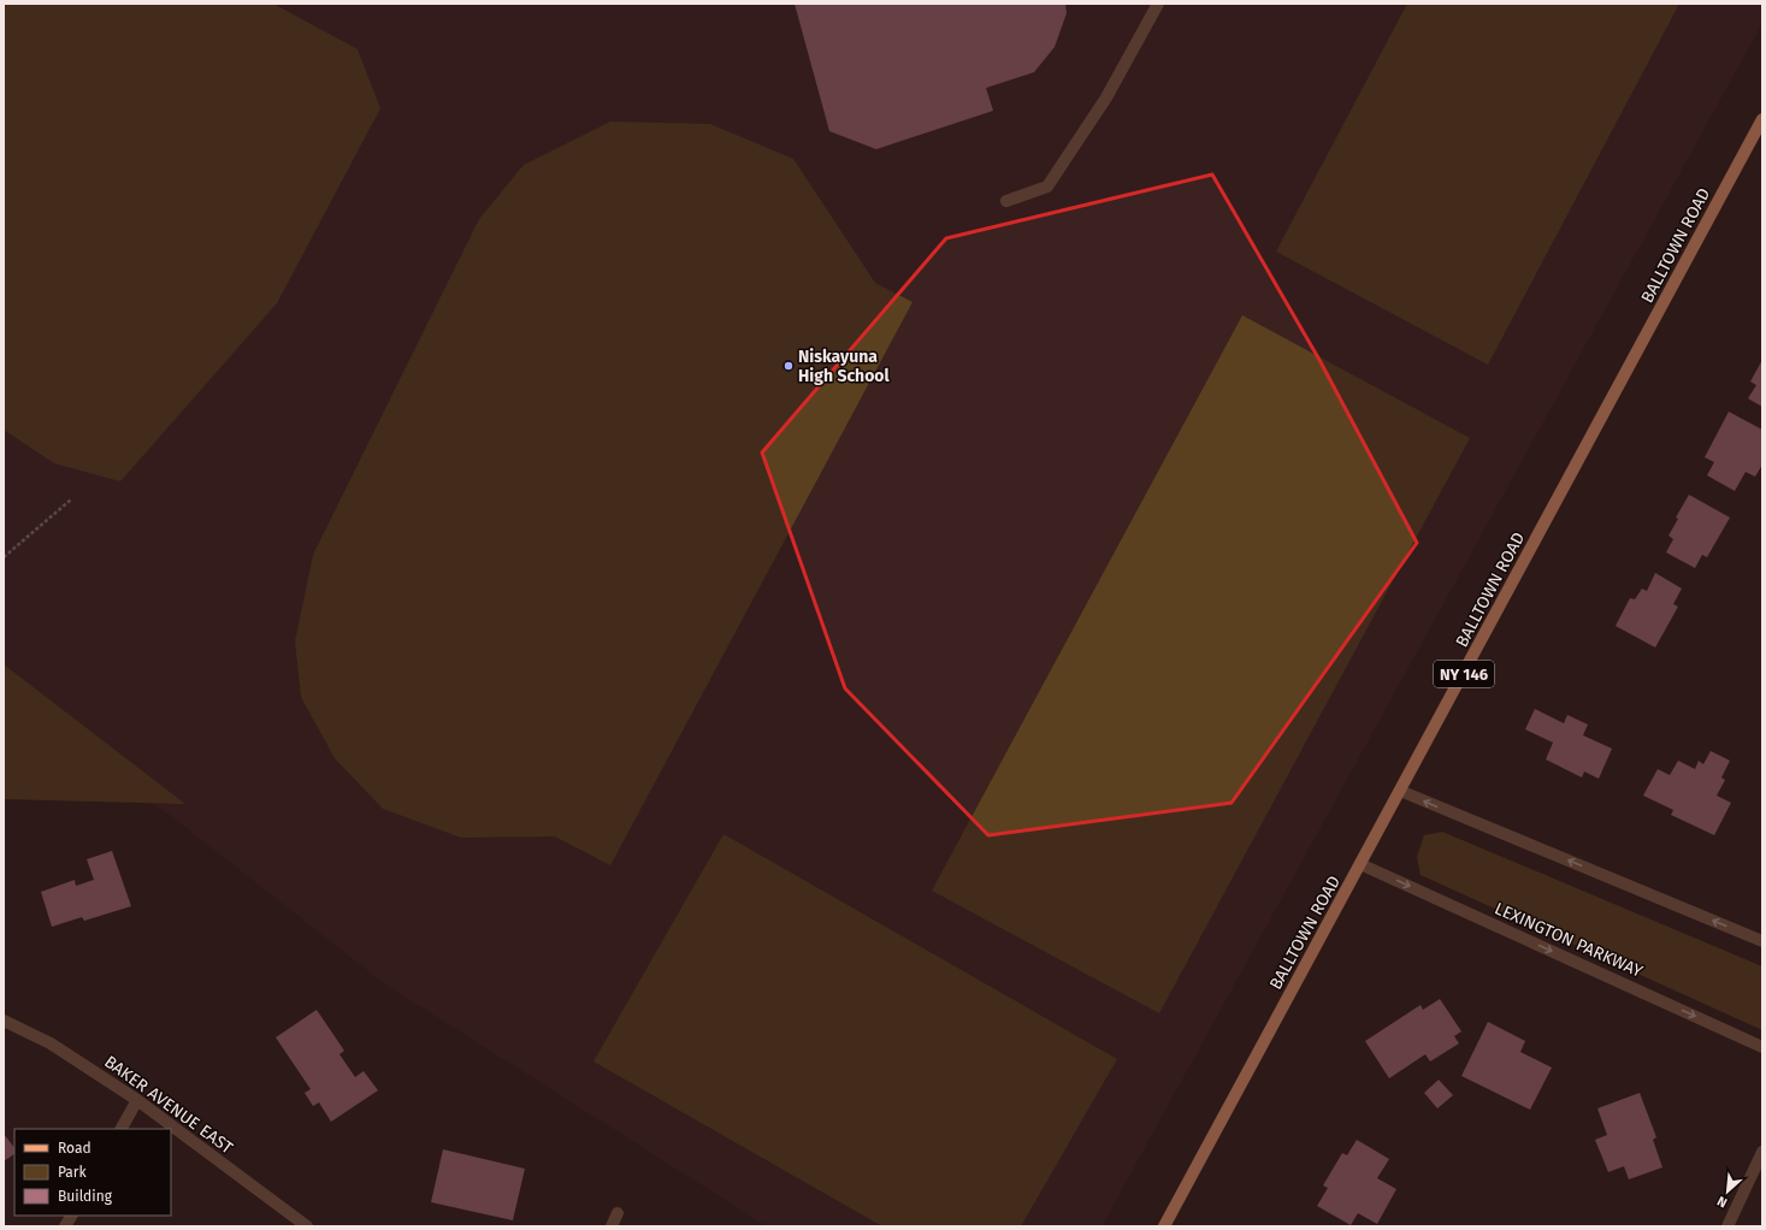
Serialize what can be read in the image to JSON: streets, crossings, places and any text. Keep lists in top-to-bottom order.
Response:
{
  "streets": {
    "main road": ["BALLTOWN ROAD", "NY 146"],
    "street": ["LEXINGTON PARKWAY", "BAKER AVENUE EAST"]
  },
  "crossings": [
    ["BALLTOWN ROAD", "LEXINGTON PARKWAY"]
  ],
  "places": ["Niskayuna High School"],
  "legend": ["Road", "Park", "Building"],
  "north": "bottom left"
}
